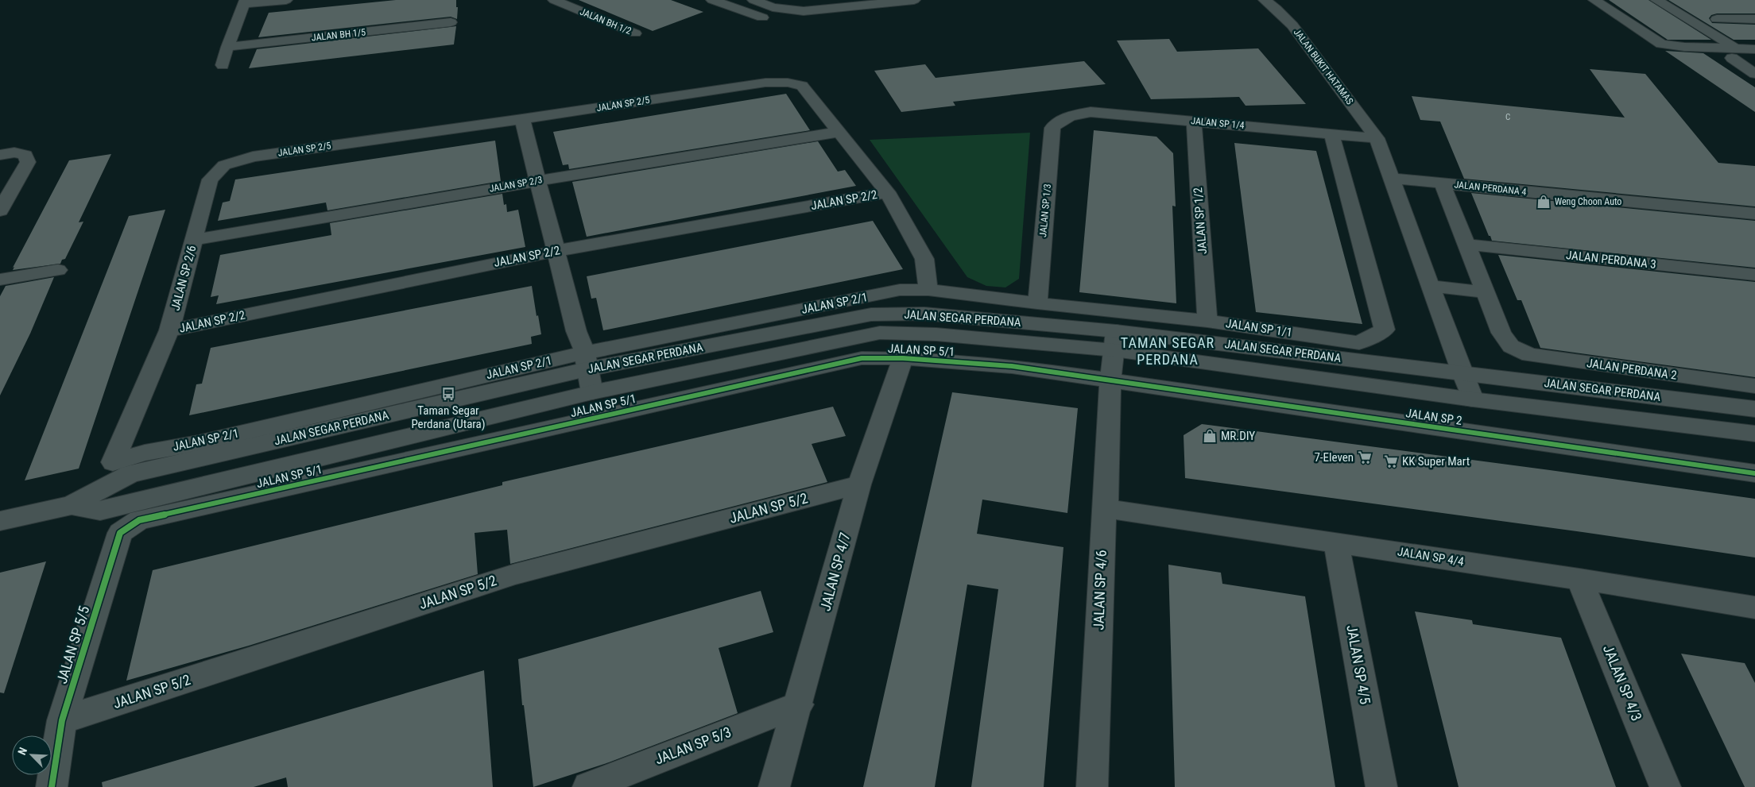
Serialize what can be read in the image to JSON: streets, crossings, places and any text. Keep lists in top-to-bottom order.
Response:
{
  "streets": {
    "street": [
      "JALAN BH 1/2",
      "JALAN BH 1/5",
      "JALAN BUKIT HATAMAS",
      "JALAN SP 2/5",
      "JALAN SP 1/4",
      "JALAN SP 2/3",
      "JALAN PERDANA 4",
      "JALAN SP 2/2",
      "JALAN SP 1/3",
      "JALAN SP 1/2",
      "JALAN PERDANA 3",
      "JALAN SP 2/6",
      "JALAN SP 2/1",
      "JALAN SEGAR PERDANA",
      "JALAN SP 1/1",
      "JALAN SP 5/1",
      "JALAN PERDANA 2",
      "JALAN SP 2",
      "JALAN SP 5/2",
      "JALAN SP 4/4",
      "JALAN SP 4/7",
      "JALAN SP 4/6",
      "JALAN SP 5/5",
      "JALAN SP 4/5",
      "JALAN SP 4/3",
      "JALAN SP 5/3"
    ]
  },
  "crossings": [
    ["JALAN BUKIT HATAMAS", "JALAN SP 1/4"],
    ["JALAN SP 2/5", "JALAN SP 2/3"],
    ["JALAN SP 2/5", "JALAN SP 2/2"],
    ["JALAN SP 2/5", "JALAN SP 2/6"],
    ["JALAN SP 2/5", "JALAN SP 2/1"],
    ["JALAN SP 2/5", "JALAN SP 1/1"],
    ["JALAN SP 1/4", "JALAN SP 1/3"],
    ["JALAN SP 1/4", "JALAN SP 1/2"],
    ["JALAN SP 1/4", "JALAN SP 1/1"],
    ["JALAN SP 2/3", "JALAN SP 2/6"],
    ["JALAN SP 2/2", "JALAN SP 2/6"],
    ["JALAN SP 1/3", "JALAN SP 1/1"],
    ["JALAN SP 1/2", "JALAN SP 1/1"],
    ["JALAN SP 2/6", "JALAN SP 2/1"],
    ["JALAN SP 2/1", "JALAN SEGAR PERDANA"],
    ["JALAN SP 2/1", "JALAN SP 1/1"],
    ["JALAN SEGAR PERDANA", "JALAN SP 4/6"],
    ["JALAN SP 5/1", "JALAN SP 2"],
    ["JALAN SP 5/1", "JALAN SP 4/7"],
    ["JALAN SP 5/1", "JALAN SP 4/6"],
    ["JALAN SP 5/1", "JALAN SP 5/5"],
    ["JALAN SP 2", "JALAN SP 4/6"],
    ["JALAN SP 5/2", "JALAN SP 4/7"],
    ["JALAN SP 5/2", "JALAN SP 5/5"],
    ["JALAN SP 4/4", "JALAN SP 4/6"],
    ["JALAN SP 4/4", "JALAN SP 4/5"],
    ["JALAN SP 4/4", "JALAN SP 4/3"],
    ["JALAN SP 4/7", "JALAN SP 5/3"]
  ],
  "districts": ["TAMAN SEGAR PERDANA"],
  "places": {
    "shop": ["Weng Choon Auto", "MR.DIY"],
    "bus stop": ["Taman Segar Perdana (Utara)"],
    "supermarket": ["7-Eleven", "KK Super Mart"]
  },
  "house_numbers": ["C"],
  "north": "top left"
}
